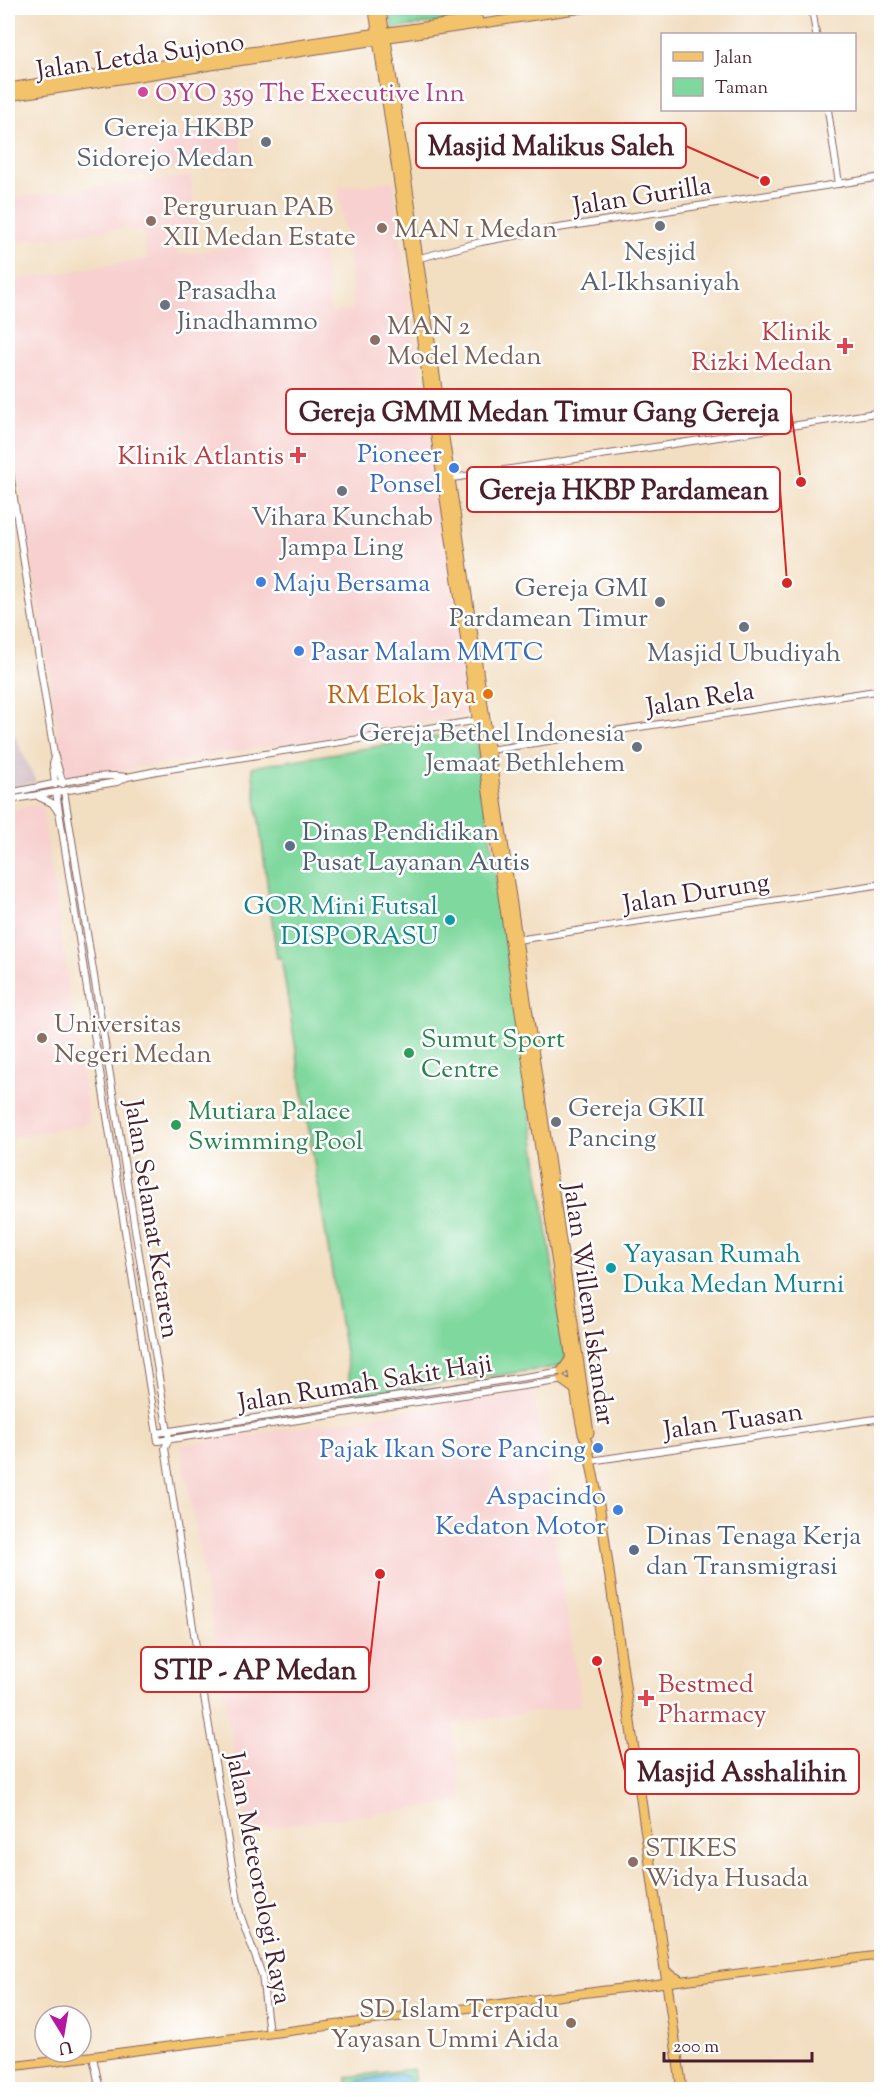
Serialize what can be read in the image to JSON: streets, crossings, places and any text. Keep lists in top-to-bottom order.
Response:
{
  "streets": {
    "highway": ["Jalan Letda Sujono", "Jalan Willem Iskandar"],
    "main road": ["Jalan Meteorologi Raya"],
    "street": [
      "Jalan Gurilla",
      "Jalan Rela",
      "Jalan Durung",
      "Jalan Selamat Ketaren",
      "Jalan Rumah Sakit Haji",
      "Jalan Tuasan"
    ]
  },
  "crossings": [
    ["Jalan Letda Sujono", "Jalan Willem Iskandar"],
    ["Jalan Gurilla", "Jalan Willem Iskandar"],
    ["Jalan Rela", "Jalan Willem Iskandar"],
    ["Jalan Durung", "Jalan Willem Iskandar"],
    ["Jalan Selamat Ketaren", "Jalan Rumah Sakit Haji"],
    ["Jalan Willem Iskandar", "Jalan Rumah Sakit Haji"],
    ["Jalan Willem Iskandar", "Jalan Tuasan"],
    ["Jalan Willem Iskandar", "Jalan Meteorologi Raya"]
  ],
  "places": {
    "other": [
      "OYO 359 The Executive Inn",
      "Gereja HKBP Sidorejo Medan",
      "Masjid Malikus Saleh",
      "Perguruan PAB XII Medan Estate",
      "Nesjid Al-Ikhsaniyah",
      "MAN 1 Medan",
      "Prasadha Jinadhammo",
      "MAN 2 Model Medan",
      "Pioneer Ponsel",
      "Gereja GMMI Medan Timur Gang Gereja",
      "Vihara Kunchab Jampa Ling",
      "Maju Bersama",
      "Gereja HKBP Pardamean",
      "Gereja GMI Pardamean Timur",
      "Masjid Ubudiyah",
      "Pasar Malam MMTC",
      "RM Elok Jaya",
      "Gereja Bethel Indonesia Jemaat Bethlehem",
      "Dinas Pendidikan Pusat Layanan Autis",
      "GOR Mini Futsal DISPORASU",
      "Universitas Negeri Medan",
      "Sumut Sport Centre",
      "Gereja GKII Pancing",
      "Mutiara Palace Swimming Pool",
      "Yayasan Rumah Duka Medan Murni",
      "Pajak Ikan Sore Pancing",
      "Aspacindo Kedaton Motor",
      "Dinas Tenaga Kerja dan Transmigrasi",
      "STIP - AP Medan",
      "Masjid Asshalihin",
      "STIKES Widya Husada",
      "SD Islam Terpadu Yayasan Ummi Aida"
    ],
    "health": ["Klinik Rizki Medan", "Klinik Atlantis", "Bestmed Pharmacy"]
  },
  "legend": ["Jalan", "Taman"],
  "scale_bar": "200 m",
  "north": "bottom"
}
